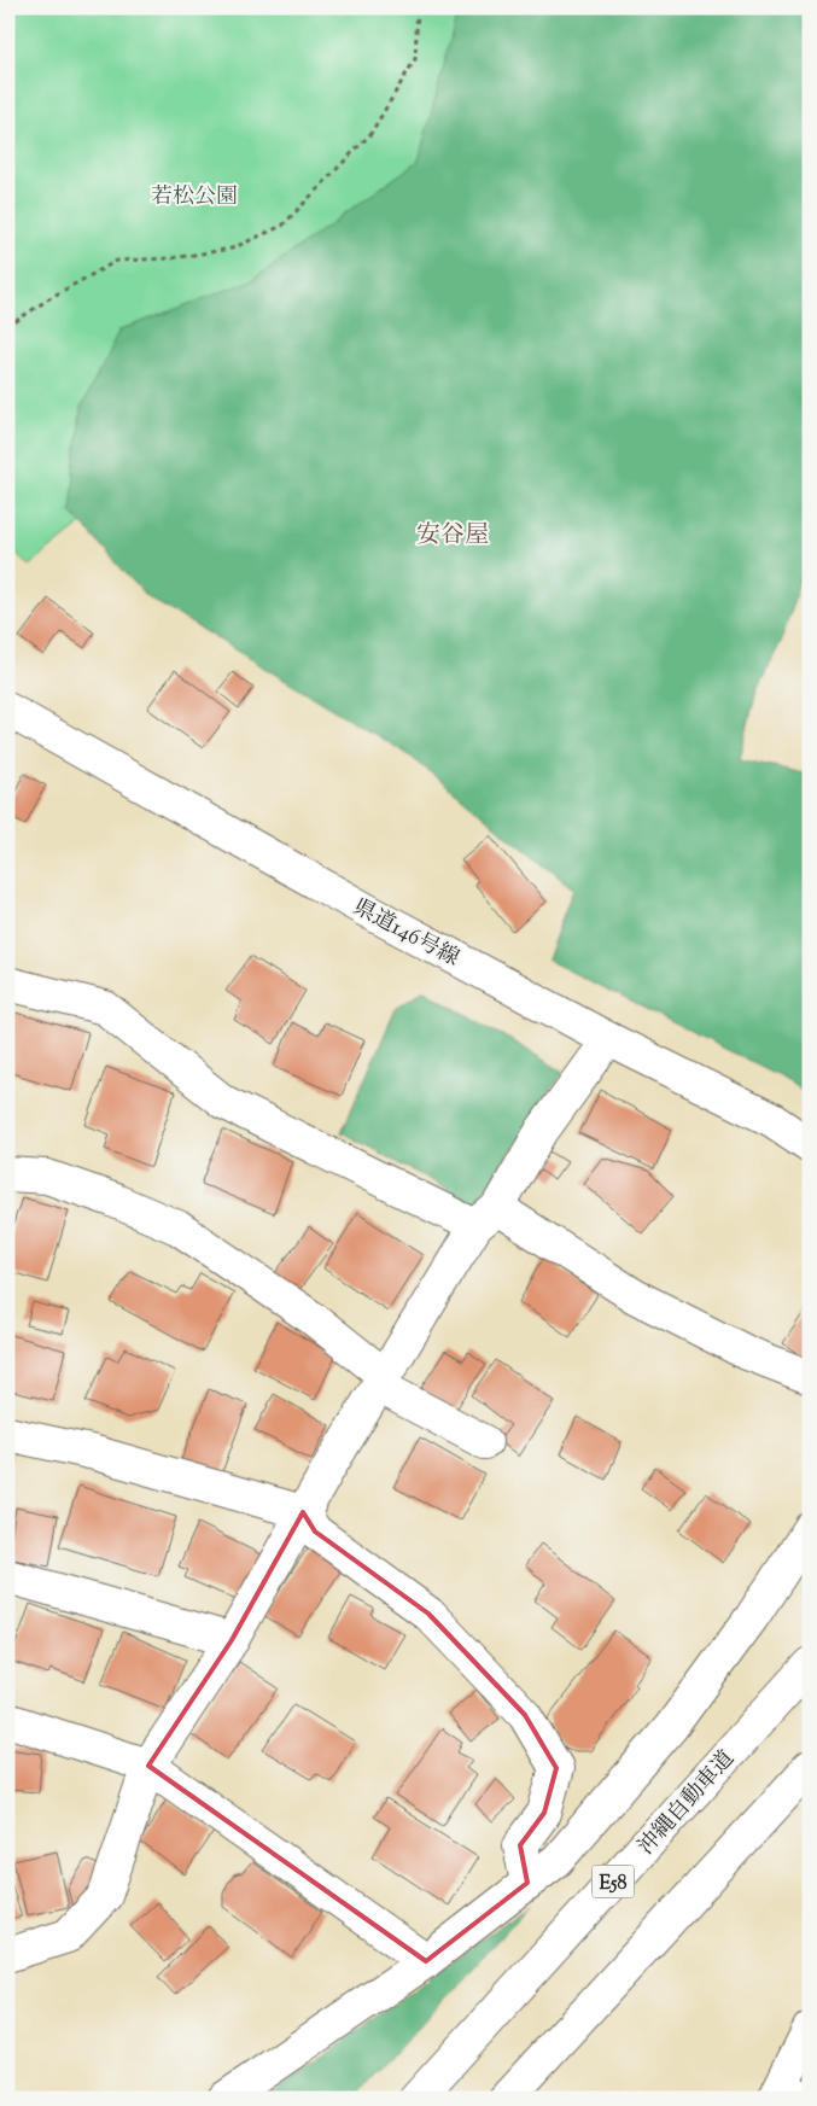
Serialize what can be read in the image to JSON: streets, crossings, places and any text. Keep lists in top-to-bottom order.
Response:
{
  "streets": {
    "main road": ["県道146号線", "沖縄自動車道", "E58"]
  },
  "districts": ["安谷屋"],
  "parks": ["若松公園"]
}
